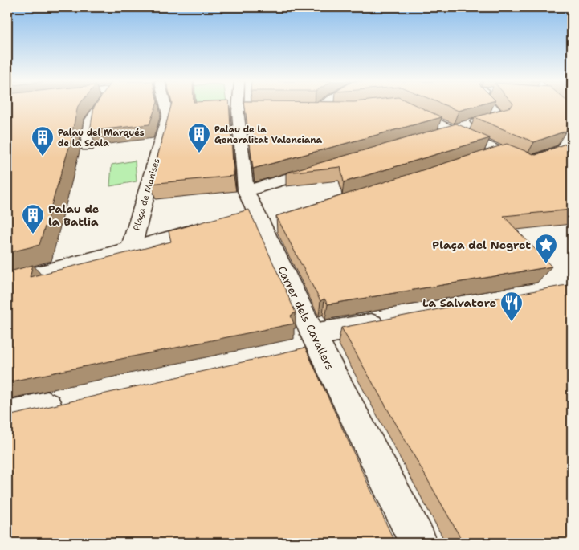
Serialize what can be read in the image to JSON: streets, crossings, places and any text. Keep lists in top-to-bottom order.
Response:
{
  "streets": {
    "street": ["Plaça de Manises", "Carrer dels Cavallers"]
  },
  "places": {
    "building": ["Palau de la Generalitat Valenciana", "Palau del Marqués de la Scala", "Palau de la Batlia"],
    "place": ["Plaça del Negret"],
    "restaurant": ["La Salvatore"]
  }
}
